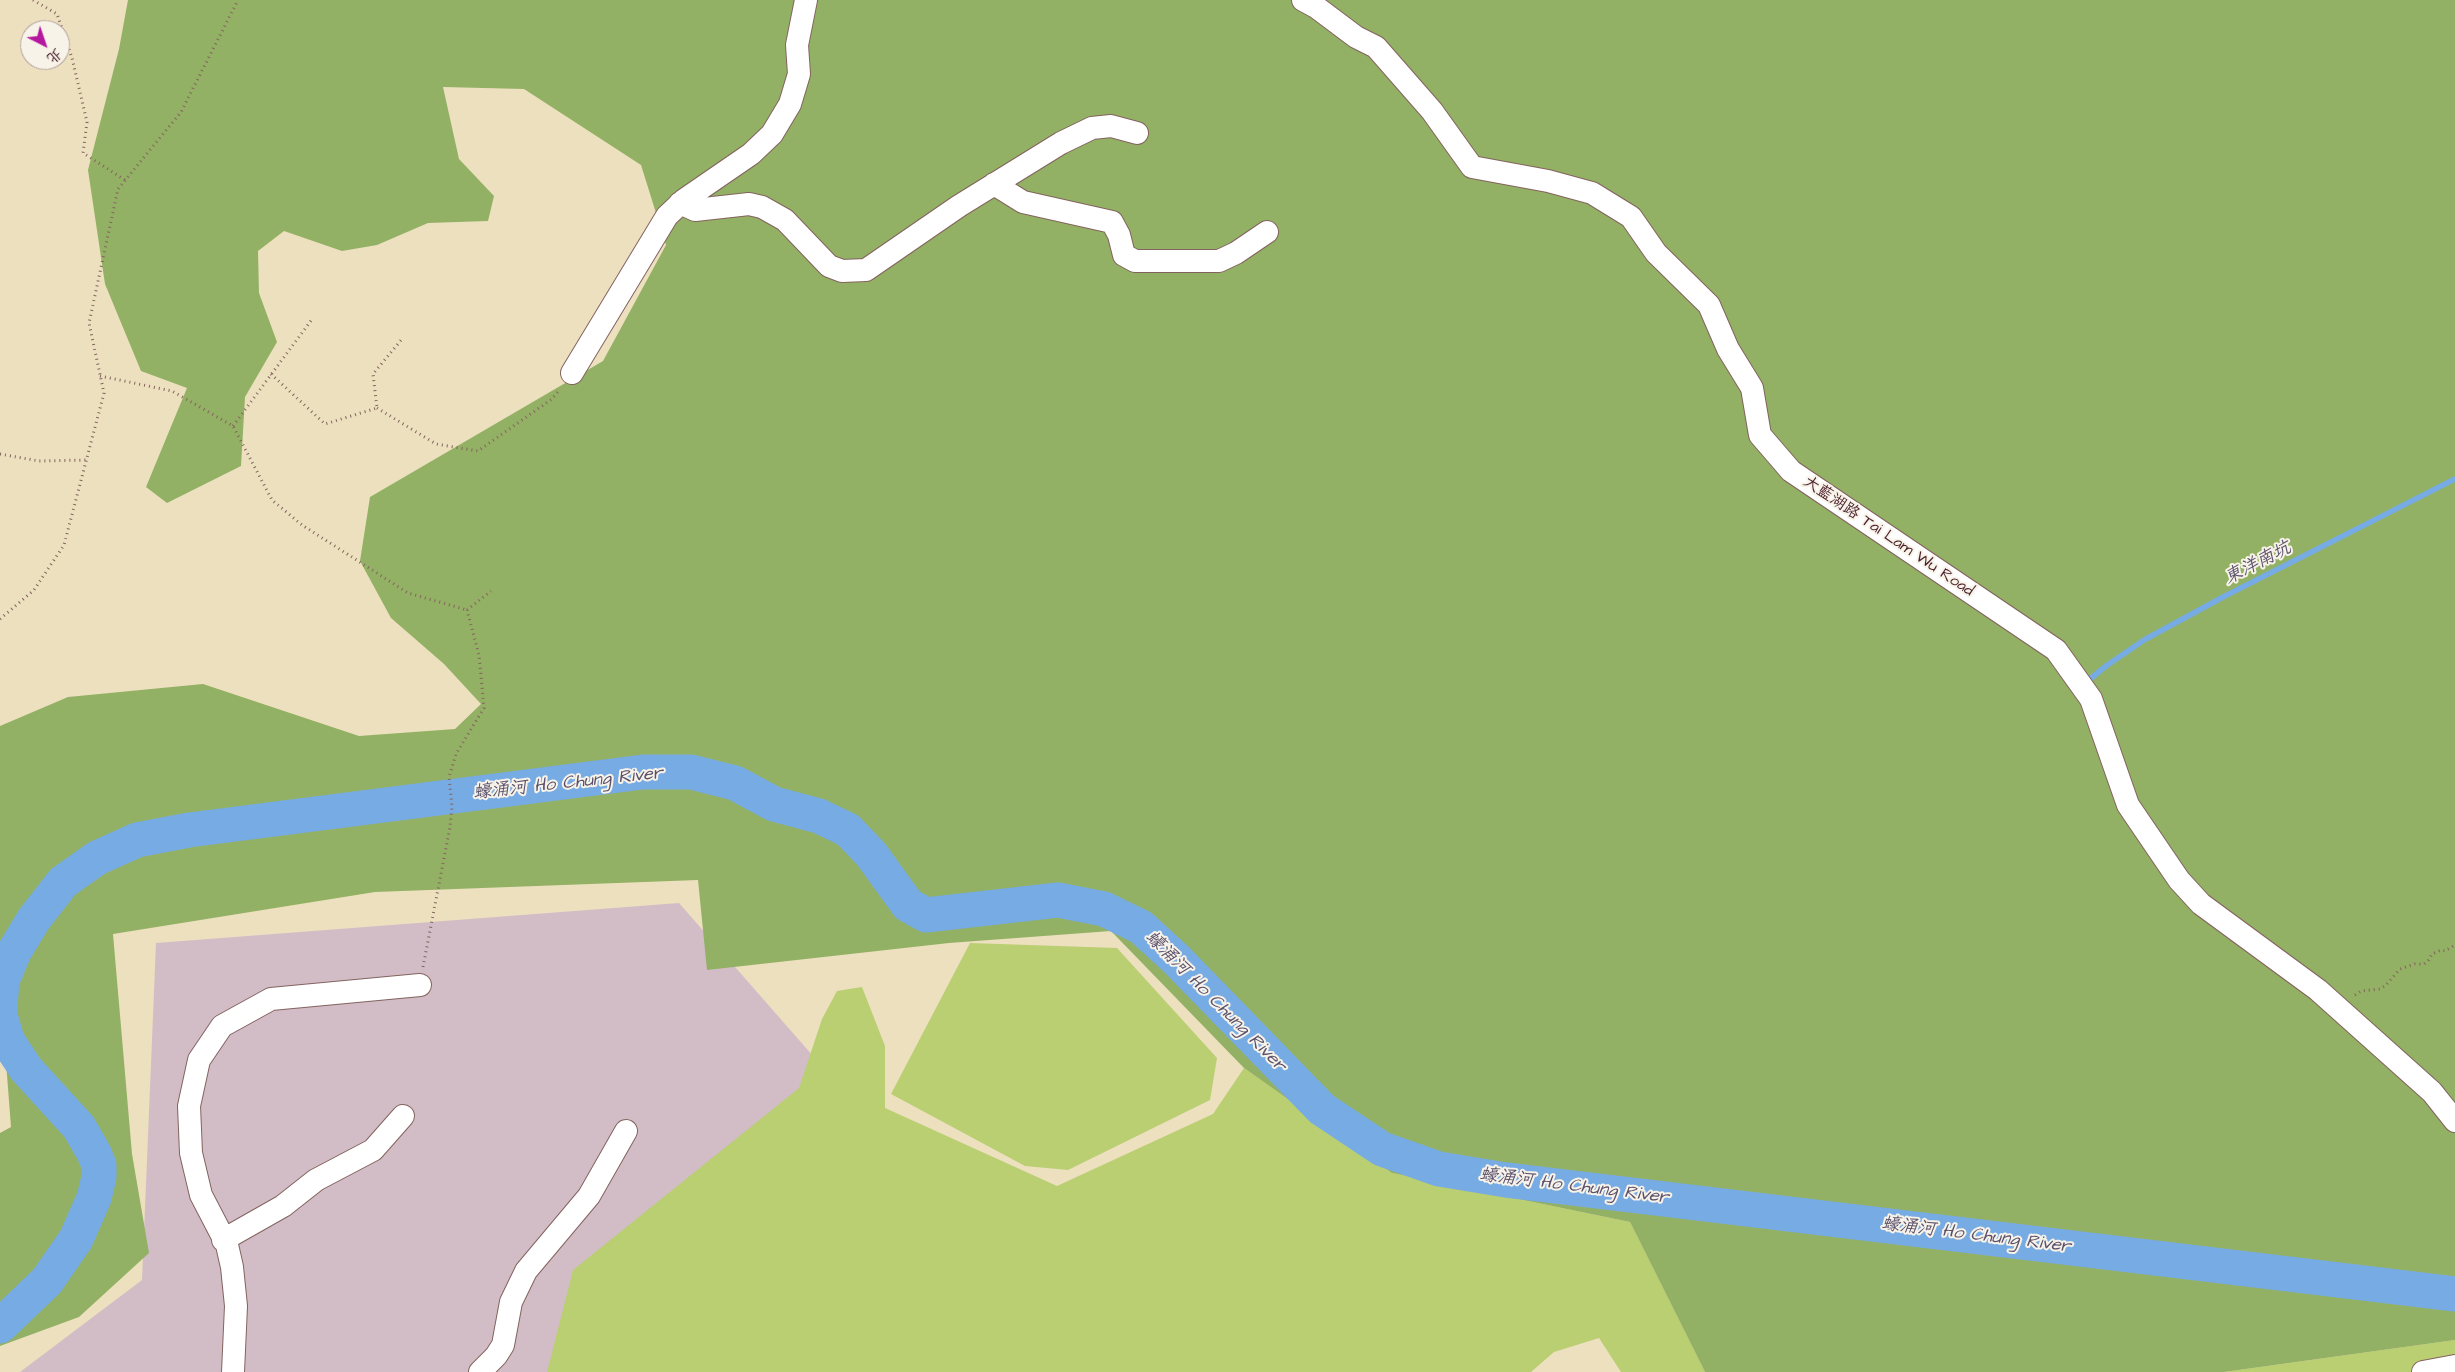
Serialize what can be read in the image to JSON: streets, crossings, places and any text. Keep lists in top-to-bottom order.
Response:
{
  "streets": {
    "street": ["大藍湖路 Tai Lam Wu Road"]
  },
  "water": ["東洋南坑", "蠔涌河 Ho Chung River"],
  "north": "bottom right"
}
